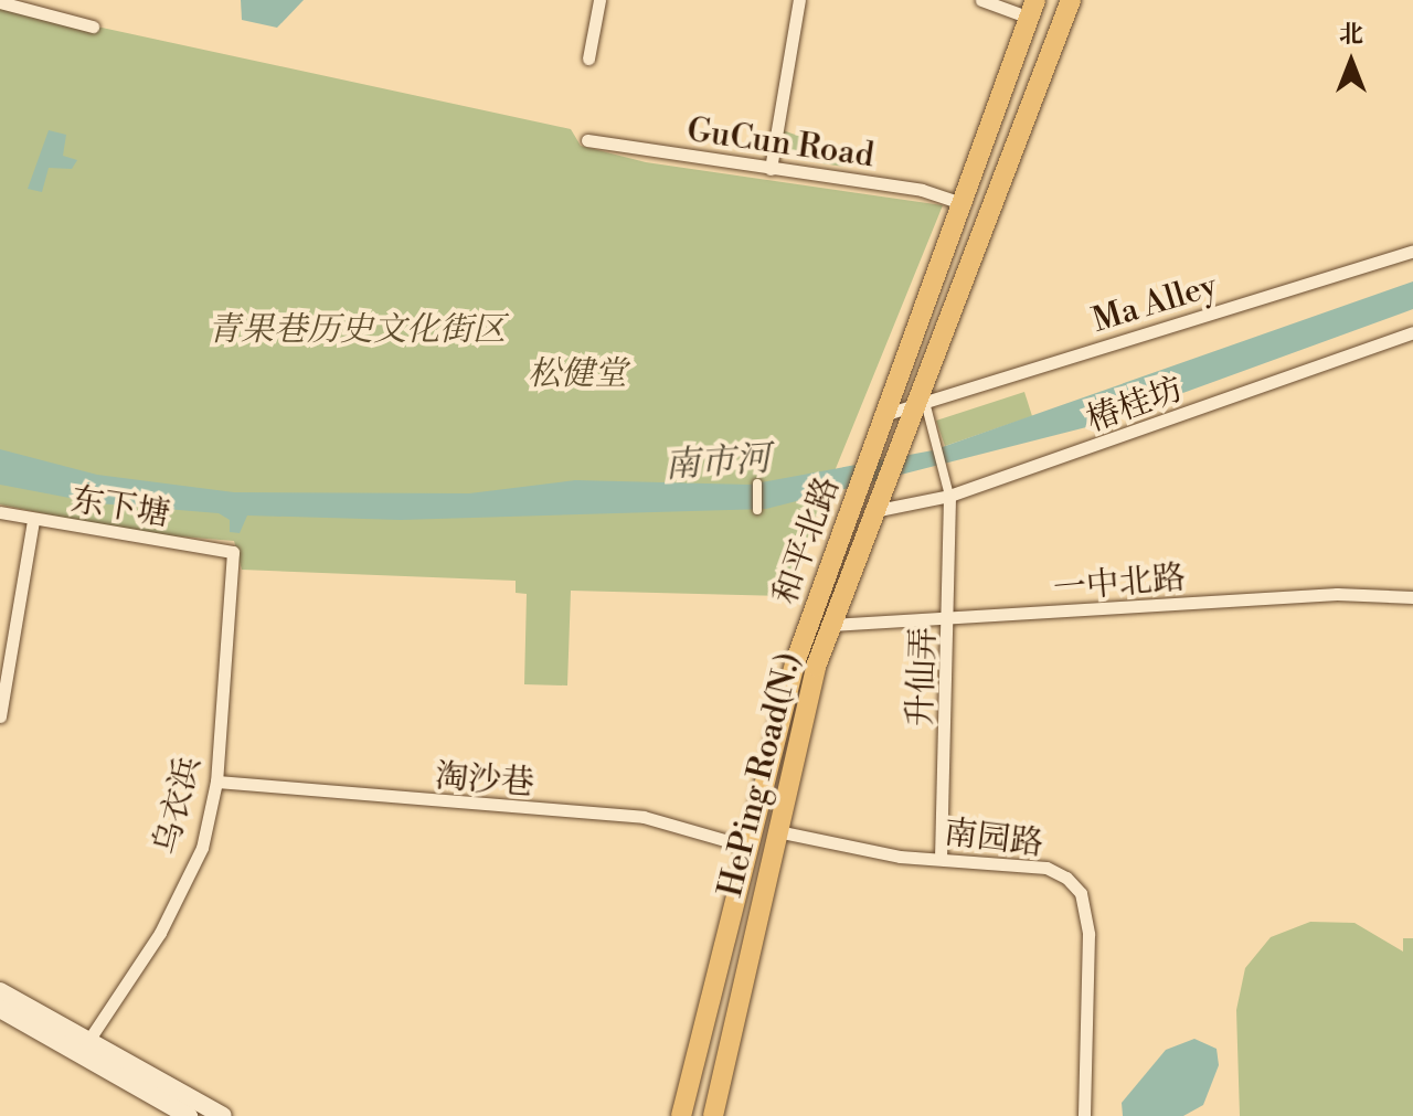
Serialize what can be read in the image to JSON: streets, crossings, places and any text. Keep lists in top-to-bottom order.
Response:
{
  "streets": {
    "main road": ["和平北路", "HePing Road(N.)"],
    "street": [
      "GuCun Road",
      "Ma Alley",
      "椿桂坊",
      "东下塘",
      "一中北路",
      "升仙弄",
      "淘沙巷",
      "乌衣浜",
      "南园路"
    ]
  },
  "crossings": [
    ["GuCun Road", "和平北路"],
    ["Ma Alley", "和平北路"],
    ["Ma Alley", "HePing Road(N.)"],
    ["椿桂坊", "和平北路"],
    ["椿桂坊", "升仙弄"],
    ["椿桂坊", "HePing Road(N.)"],
    ["东下塘", "乌衣浜"],
    ["和平北路", "HePing Road(N.)"],
    ["和平北路", "淘沙巷"],
    ["一中北路", "升仙弄"],
    ["一中北路", "HePing Road(N.)"],
    ["升仙弄", "南园路"],
    ["HePing Road(N.)", "南园路"],
    ["淘沙巷", "乌衣浜"]
  ],
  "water": ["南市河"],
  "parks": ["青果巷历史文化街区", "松健堂"],
  "north": "top"
}
